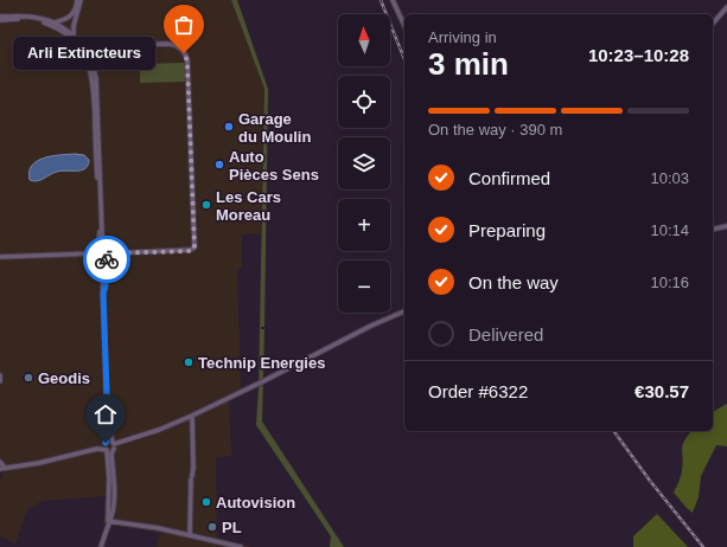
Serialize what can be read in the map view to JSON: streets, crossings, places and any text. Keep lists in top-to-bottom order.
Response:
{
  "places": [
    "Arli Extincteurs",
    "Garage du Moulin",
    "Auto Pièces Sens",
    "Les Cars Moreau",
    "Technip Energies",
    "Geodis",
    "Autovision",
    "PL"
  ],
  "north": "top",
  "page": {
    "map_buttons": ["+", "−"],
    "heading": ["3 min", "Arriving in", "10:23–10:28"],
    "panel": ["Order #6322", "€30.57"],
    "bubble": "Arli Extincteurs",
    "bar": "On the way · 390 m",
    "list": [
      ["Confirmed", "10:03"],
      ["Preparing", "10:14"],
      ["On the way", "10:16"],
      "Delivered"
    ]
  }
}
